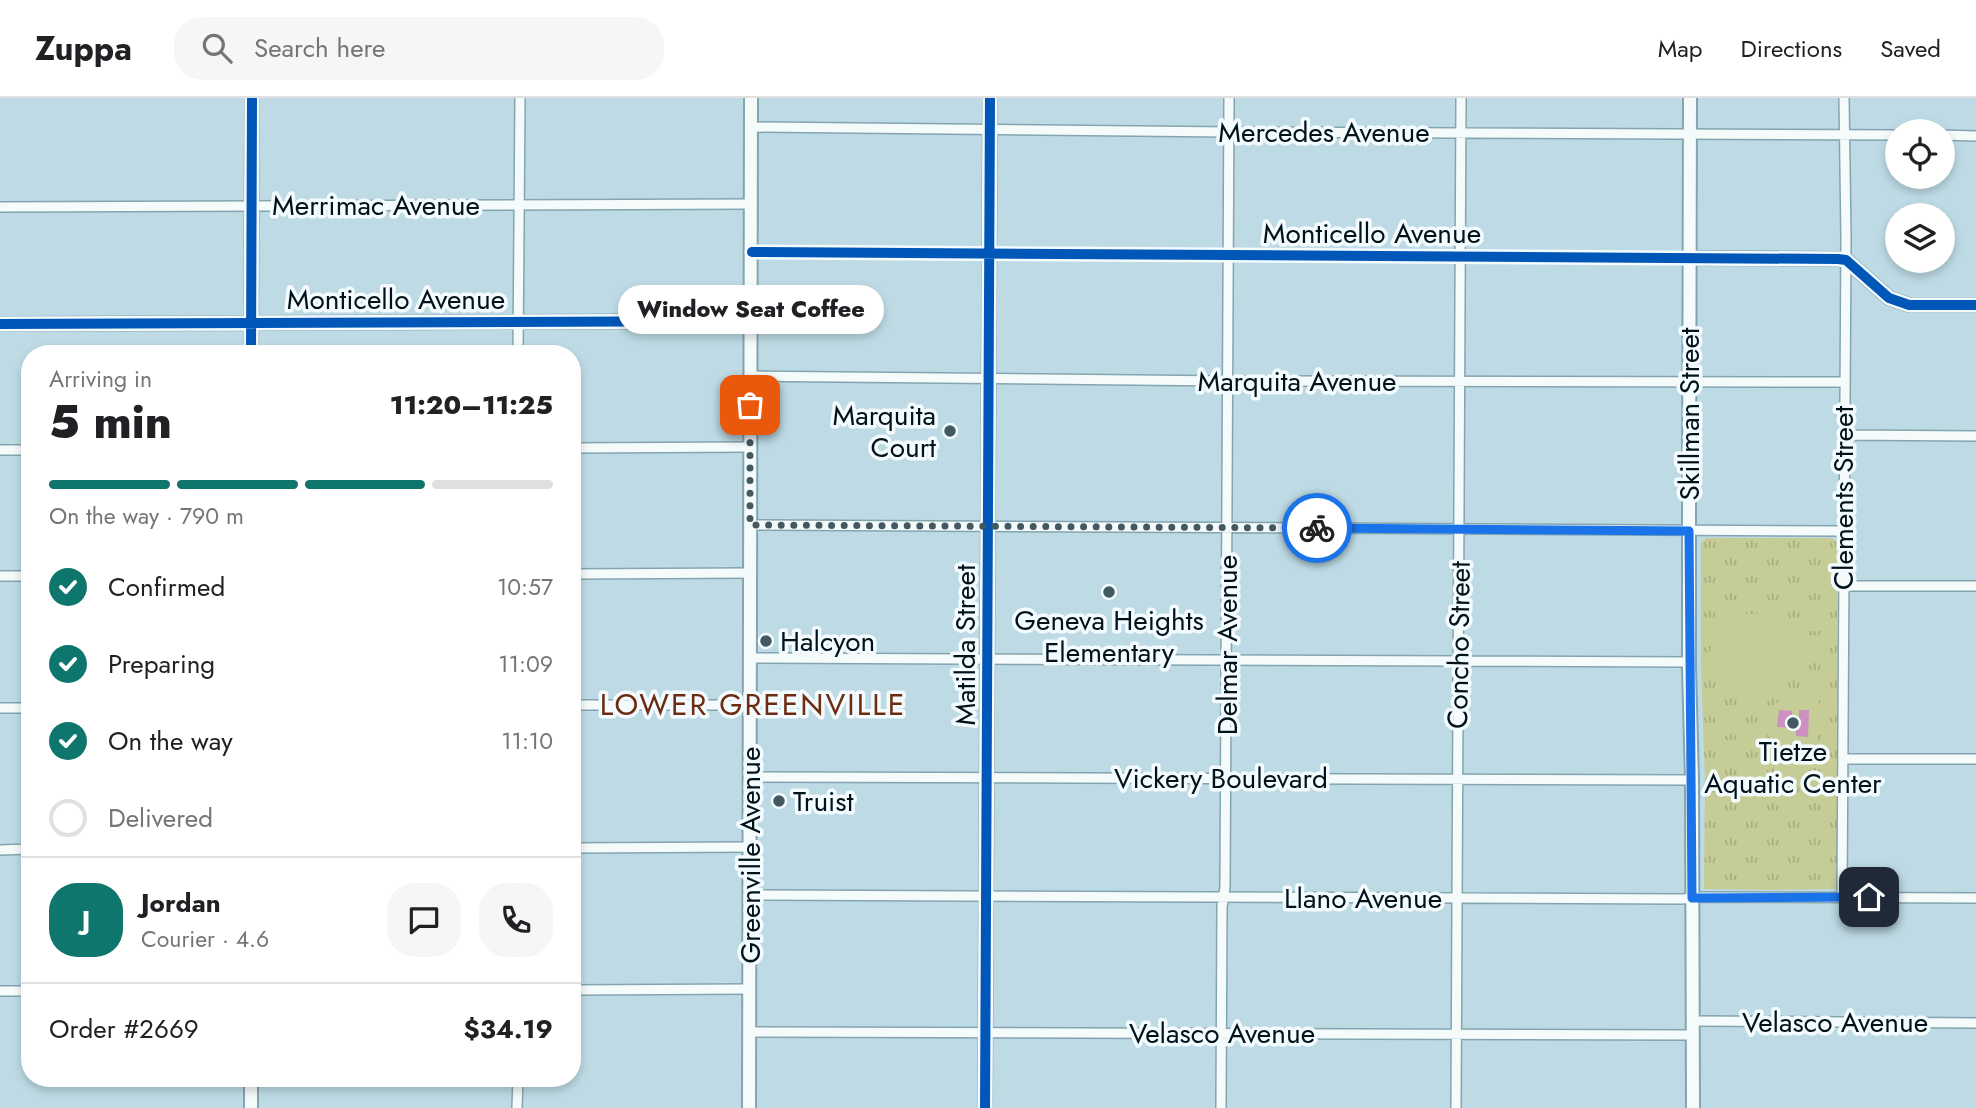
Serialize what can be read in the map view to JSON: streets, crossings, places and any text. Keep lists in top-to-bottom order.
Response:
{
  "streets": {
    "street": [
      "Mercedes Avenue",
      "Merrimac Avenue",
      "Monticello Avenue",
      "Marquita Avenue",
      "Skillman Street",
      "Clements Street",
      "Matilda Street",
      "Delmar Avenue",
      "Concho Street",
      "Vickery Boulevard",
      "Greenville Avenue",
      "Llano Avenue",
      "Velasco Avenue"
    ]
  },
  "crossings": [
    ["Mercedes Avenue", "Skillman Street"],
    ["Mercedes Avenue", "Clements Street"],
    ["Mercedes Avenue", "Matilda Street"],
    ["Mercedes Avenue", "Delmar Avenue"],
    ["Mercedes Avenue", "Concho Street"],
    ["Mercedes Avenue", "Greenville Avenue"],
    ["Merrimac Avenue", "Greenville Avenue"],
    ["Monticello Avenue", "Skillman Street"],
    ["Monticello Avenue", "Clements Street"],
    ["Monticello Avenue", "Matilda Street"],
    ["Monticello Avenue", "Delmar Avenue"],
    ["Monticello Avenue", "Concho Street"],
    ["Monticello Avenue", "Greenville Avenue"],
    ["Marquita Avenue", "Skillman Street"],
    ["Marquita Avenue", "Clements Street"],
    ["Marquita Avenue", "Matilda Street"],
    ["Marquita Avenue", "Delmar Avenue"],
    ["Marquita Avenue", "Concho Street"],
    ["Marquita Avenue", "Greenville Avenue"],
    ["Skillman Street", "Vickery Boulevard"],
    ["Skillman Street", "Llano Avenue"],
    ["Skillman Street", "Velasco Avenue"],
    ["Clements Street", "Llano Avenue"],
    ["Matilda Street", "Vickery Boulevard"],
    ["Matilda Street", "Llano Avenue"],
    ["Matilda Street", "Velasco Avenue"],
    ["Delmar Avenue", "Vickery Boulevard"],
    ["Delmar Avenue", "Llano Avenue"],
    ["Delmar Avenue", "Velasco Avenue"],
    ["Concho Street", "Vickery Boulevard"],
    ["Concho Street", "Llano Avenue"],
    ["Concho Street", "Velasco Avenue"],
    ["Vickery Boulevard", "Greenville Avenue"],
    ["Greenville Avenue", "Llano Avenue"],
    ["Greenville Avenue", "Velasco Avenue"]
  ],
  "districts": ["LOWER GREENVILLE"],
  "places": [
    "Window Seat Coffee",
    "Marquita Court",
    "Geneva Heights Elementary",
    "Halcyon",
    "Tietze Aquatic Center",
    "Truist"
  ],
  "page": {
    "header": "Zuppa",
    "search": "Search here",
    "nav": ["Map", "Directions", "Saved"],
    "bubble": "Window Seat Coffee",
    "heading": ["5 min", "Arriving in", "11:20–11:25"],
    "panel": [
      "Jordan",
      "Courier · 4.6",
      "Order #2669",
      "$34.19"
    ],
    "bar": "On the way · 790 m",
    "list": [
      ["Confirmed", "10:57"],
      ["Preparing", "11:09"],
      ["On the way", "11:10"],
      "Delivered"
    ],
    "round": "J"
  }
}
